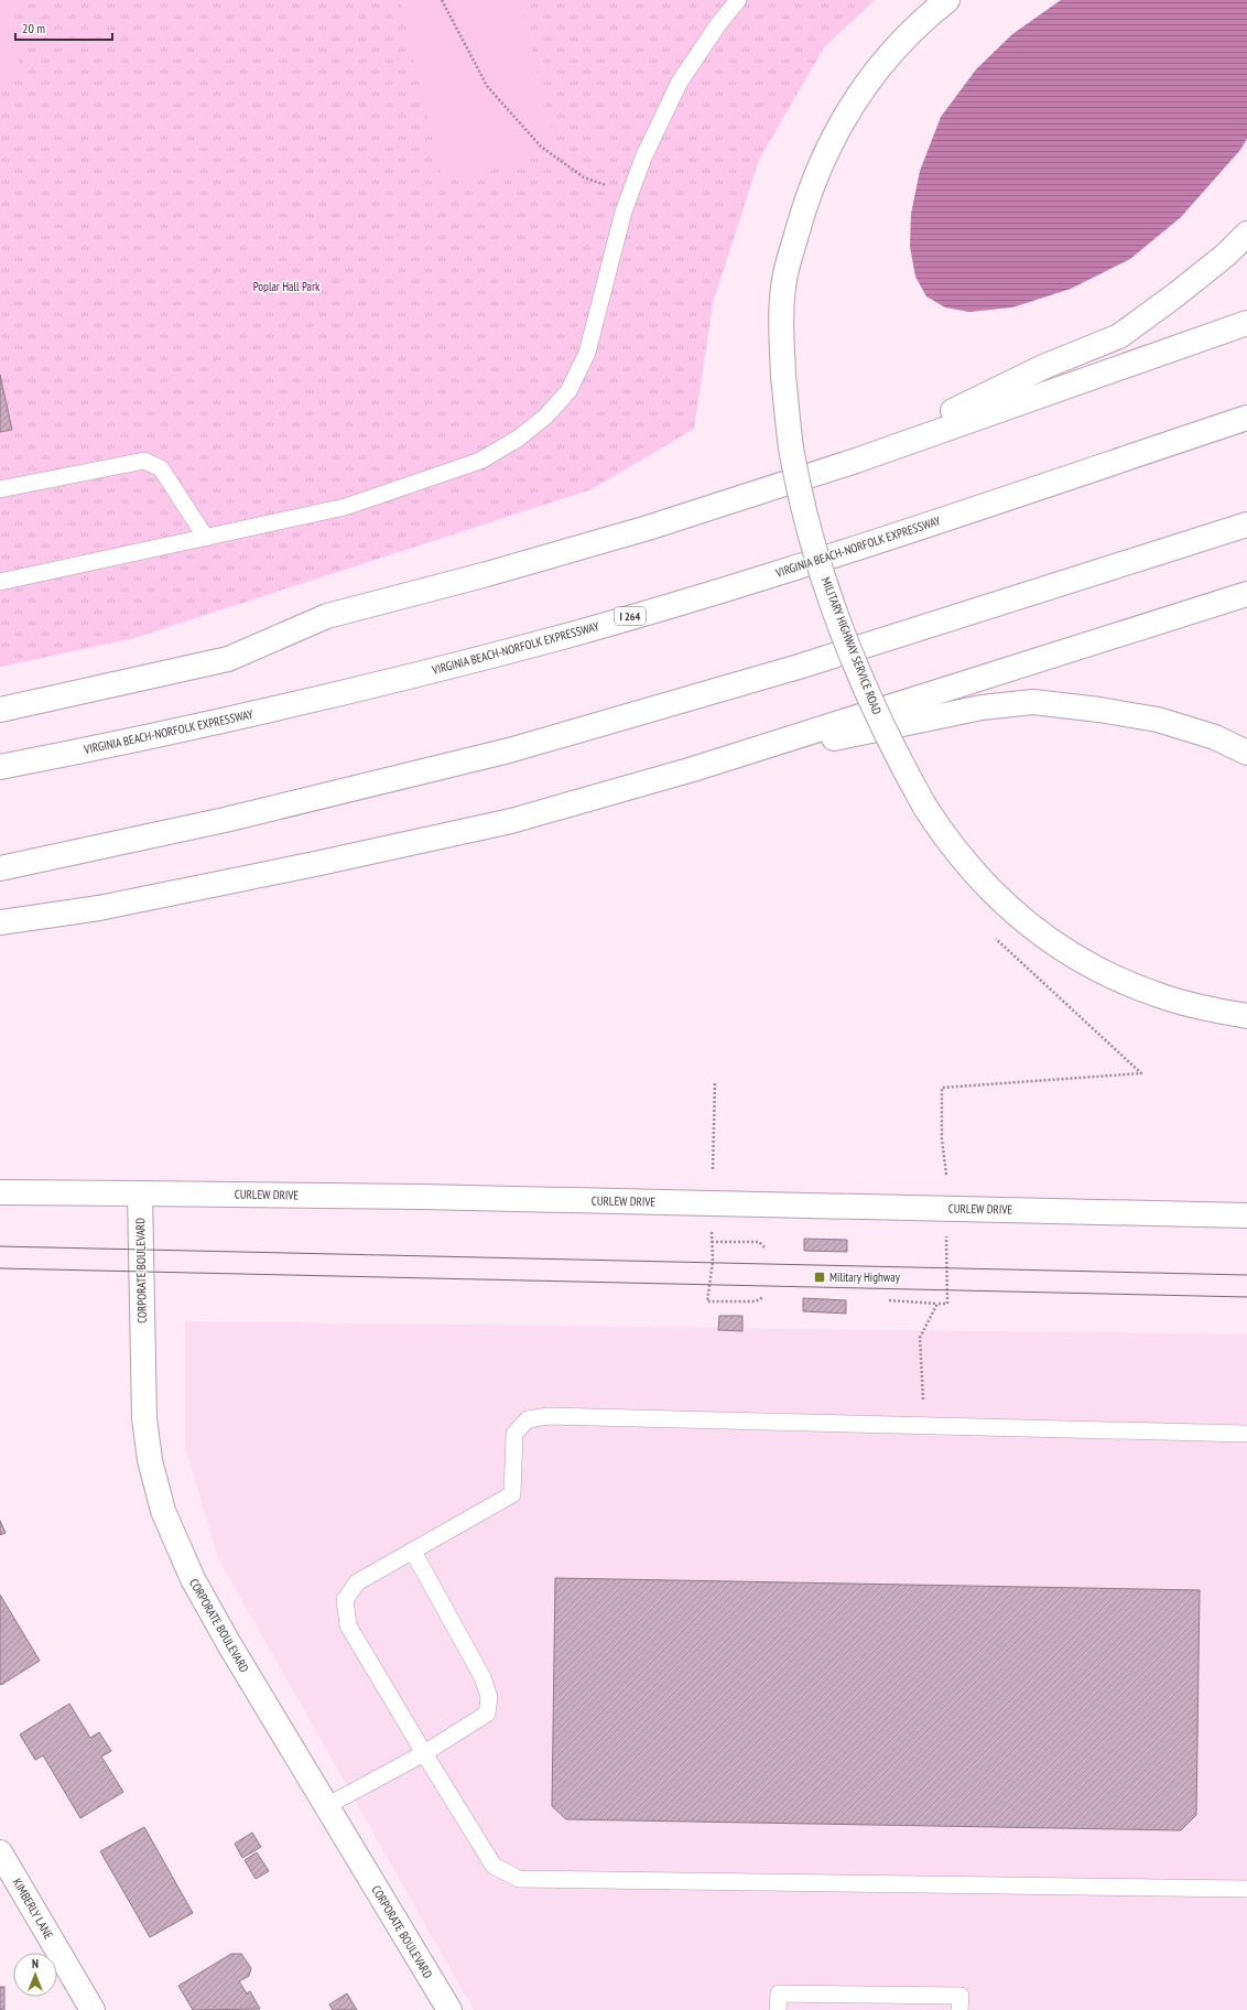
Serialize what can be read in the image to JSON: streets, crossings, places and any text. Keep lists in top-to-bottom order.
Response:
{
  "streets": {
    "main road": [
      "VIRGINIA BEACH-NORFOLK EXPRESSWAY",
      "I 264",
      "MILITARY HIGHWAY SERVICE ROAD",
      "CURLEW DRIVE",
      "CORPORATE BOULEVARD",
      "KIMBERLY LANE"
    ]
  },
  "crossings": [
    ["CURLEW DRIVE", "CORPORATE BOULEVARD"]
  ],
  "parks": ["Poplar Hall Park"],
  "places": {
    "transit": ["Military Highway"]
  },
  "scale_bar": "20 m",
  "north": "top"
}
